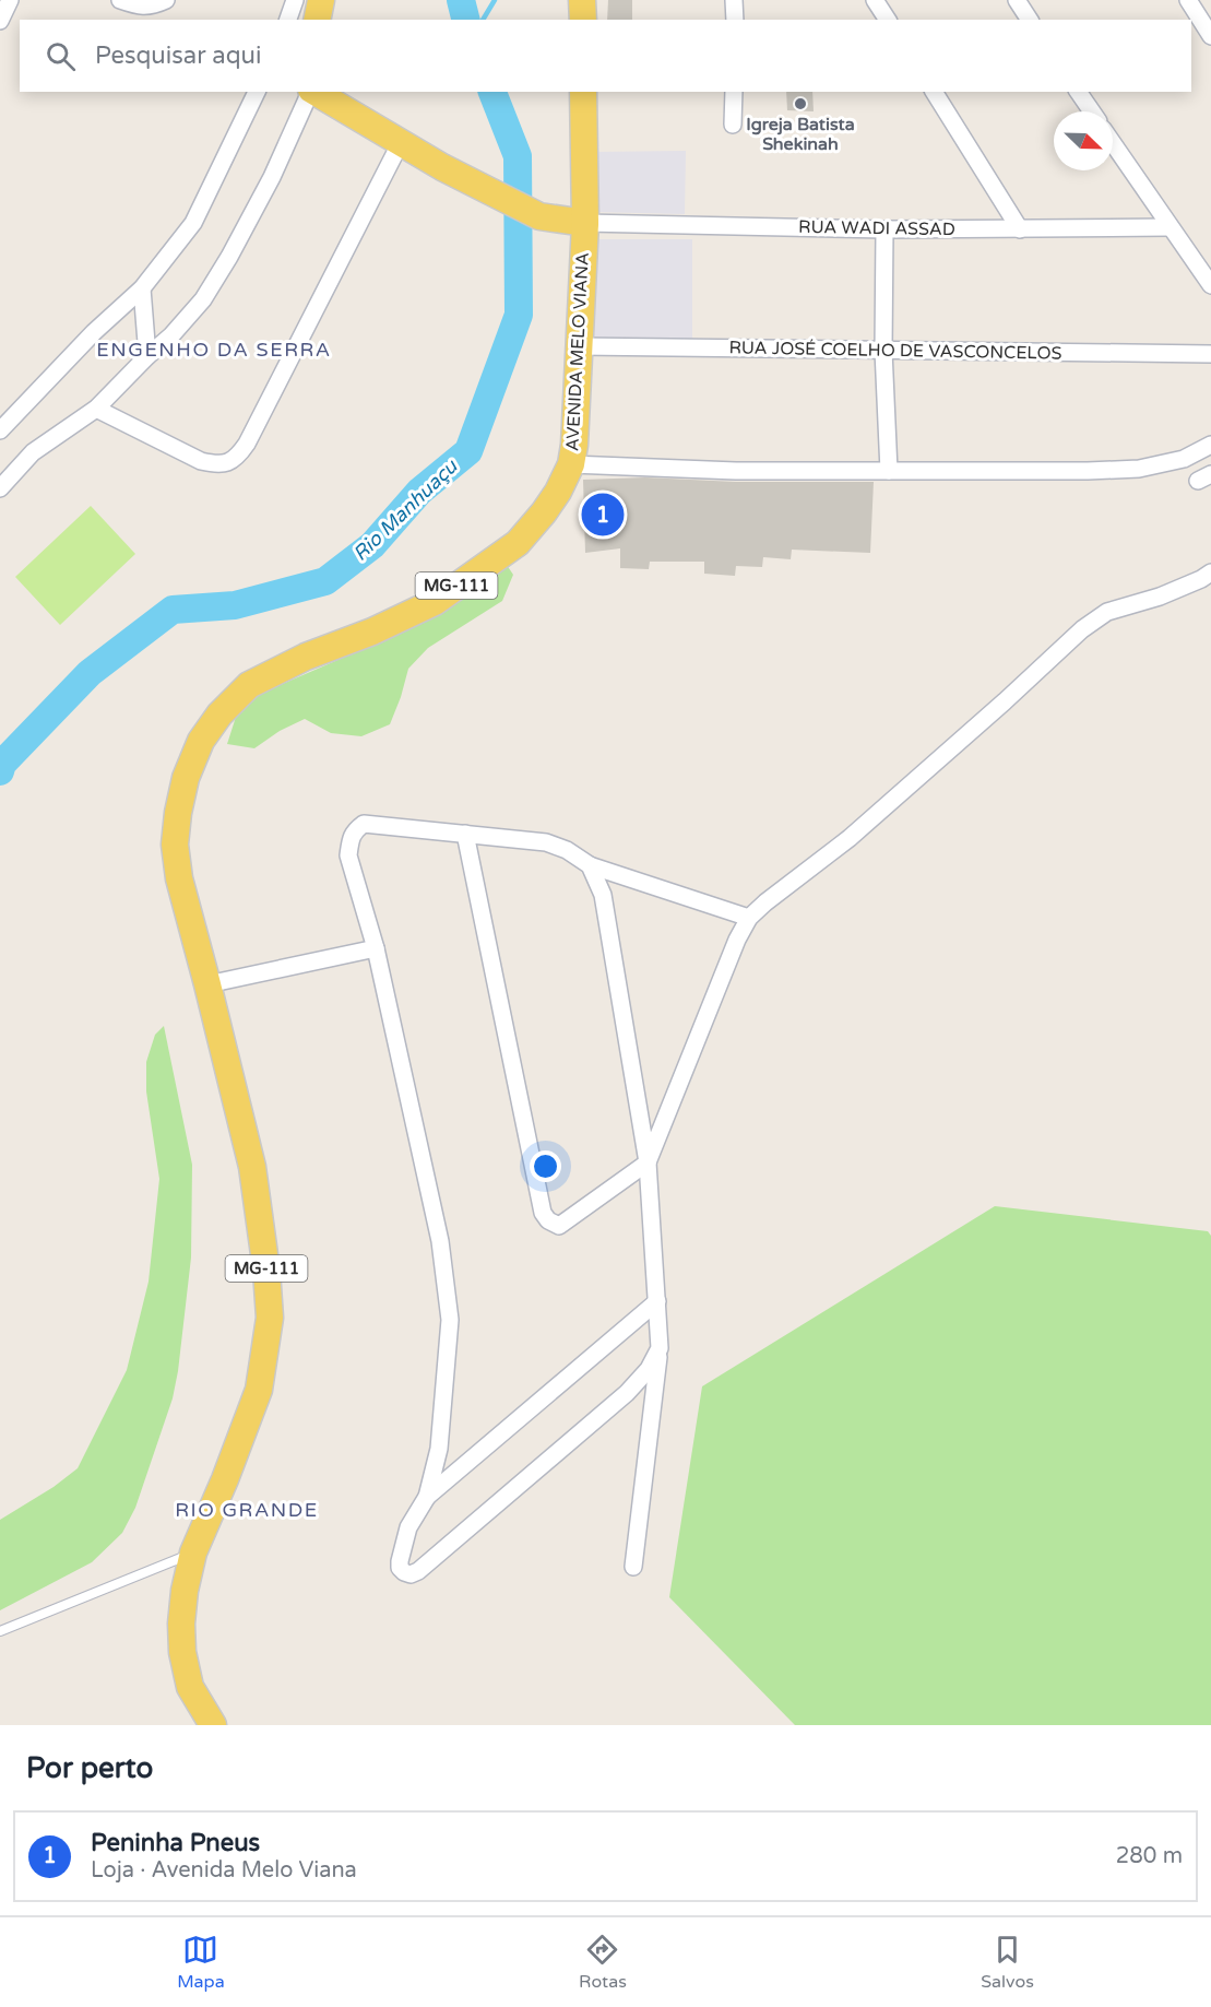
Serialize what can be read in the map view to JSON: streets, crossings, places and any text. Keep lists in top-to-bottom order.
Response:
{
  "streets": {
    "main road": ["AVENIDA MELO VIANA", "MG-111"],
    "street": ["RUA WADI ASSAD", "RUA JOSÉ COELHO DE VASCONCELOS"]
  },
  "crossings": [
    ["RUA WADI ASSAD", "AVENIDA MELO VIANA"],
    ["RUA JOSÉ COELHO DE VASCONCELOS", "AVENIDA MELO VIANA"],
    ["AVENIDA MELO VIANA", "MG-111"]
  ],
  "districts": ["ENGENHO DA SERRA", "RIO GRANDE"],
  "water": ["Rio Manhuaçu"],
  "places": ["Igreja Batista Shekinah"],
  "north": "bottom right",
  "page": {
    "search": "Pesquisar aqui",
    "pins": "1",
    "heading": "Por perto",
    "list": [
      {
        "mark": "1",
        "name": "Peninha Pneus",
        "note": "Loja · Avenida Melo Viana",
        "value": "280 m"
      }
    ],
    "nav": ["Mapa", "Rotas", "Salvos"]
  }
}
